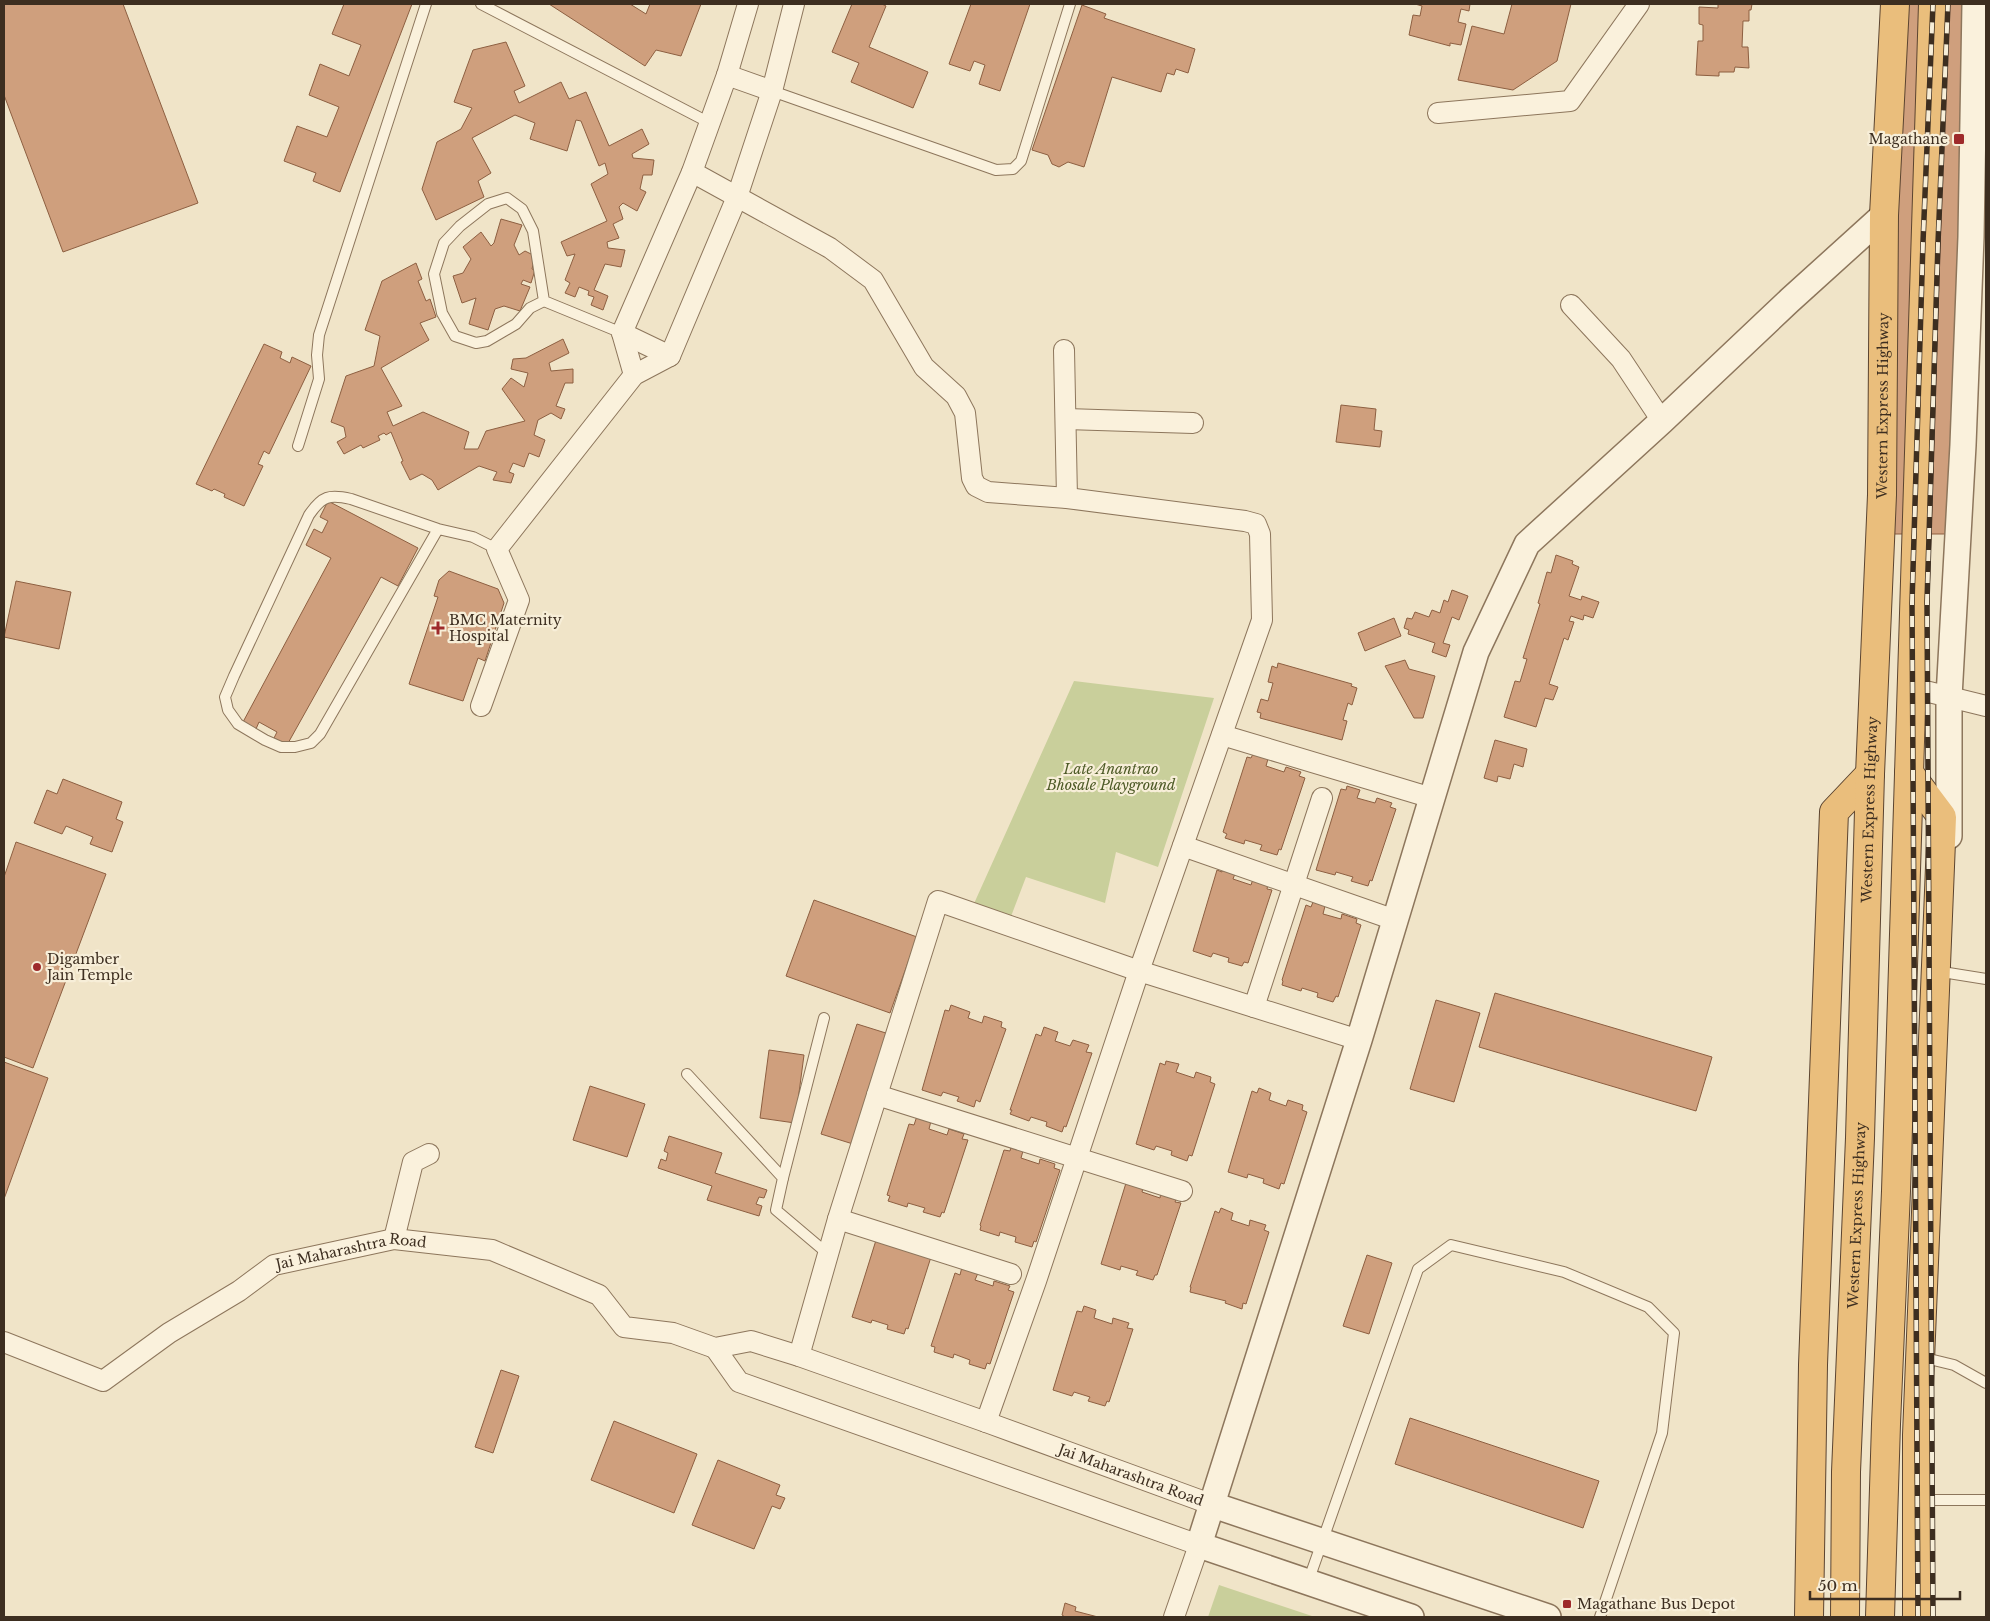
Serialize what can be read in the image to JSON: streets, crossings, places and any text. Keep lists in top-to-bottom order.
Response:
{
  "streets": {
    "highway": ["Western Express Highway"],
    "street": ["Jai Maharashtra Road"]
  },
  "parks": ["Late Anantrao Bhosale Playground"],
  "places": {
    "transit": ["Magathane", "Magathane Bus Depot"],
    "health": ["BMC Maternity Hospital"],
    "other": ["Digamber Jain Temple"]
  },
  "scale_bar": "50 m"
}
